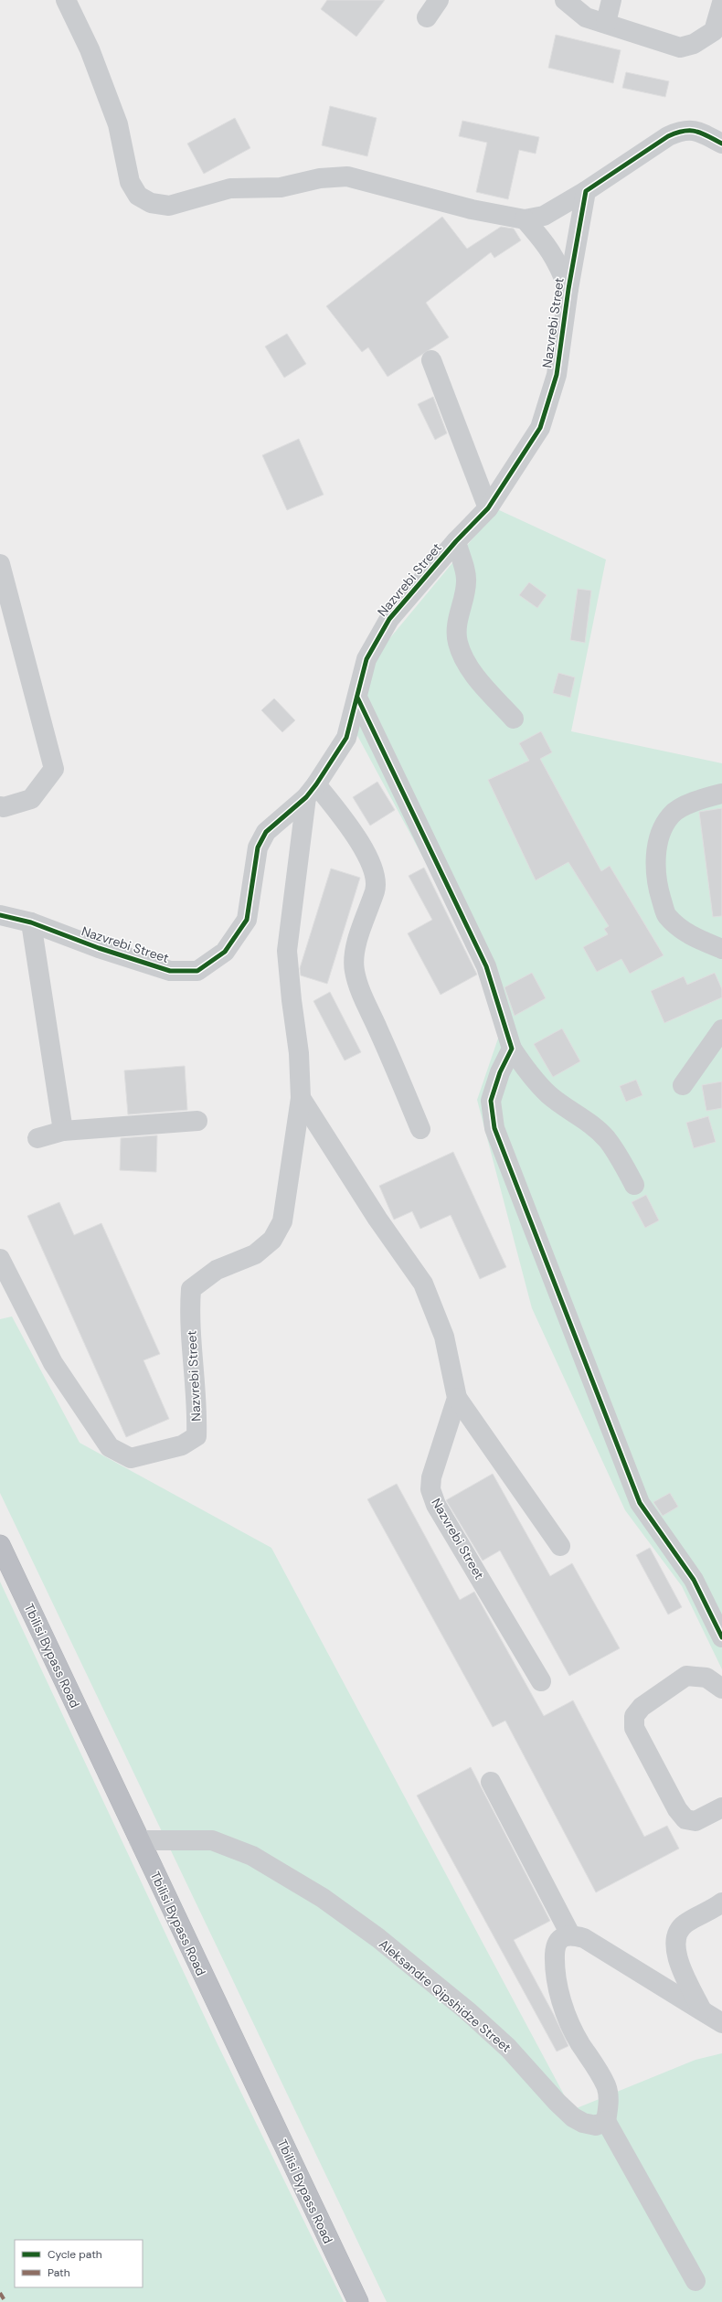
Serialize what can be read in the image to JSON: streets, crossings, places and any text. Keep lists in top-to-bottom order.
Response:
{
  "streets": {
    "highway": ["Tbilisi Bypass Road"],
    "street": ["Nazvrebi Street", "Aleksandre Qipshidze Street"]
  },
  "crossings": [
    ["Tbilisi Bypass Road", "Aleksandre Qipshidze Street"]
  ],
  "legend": ["Cycle path", "Path"]
}
